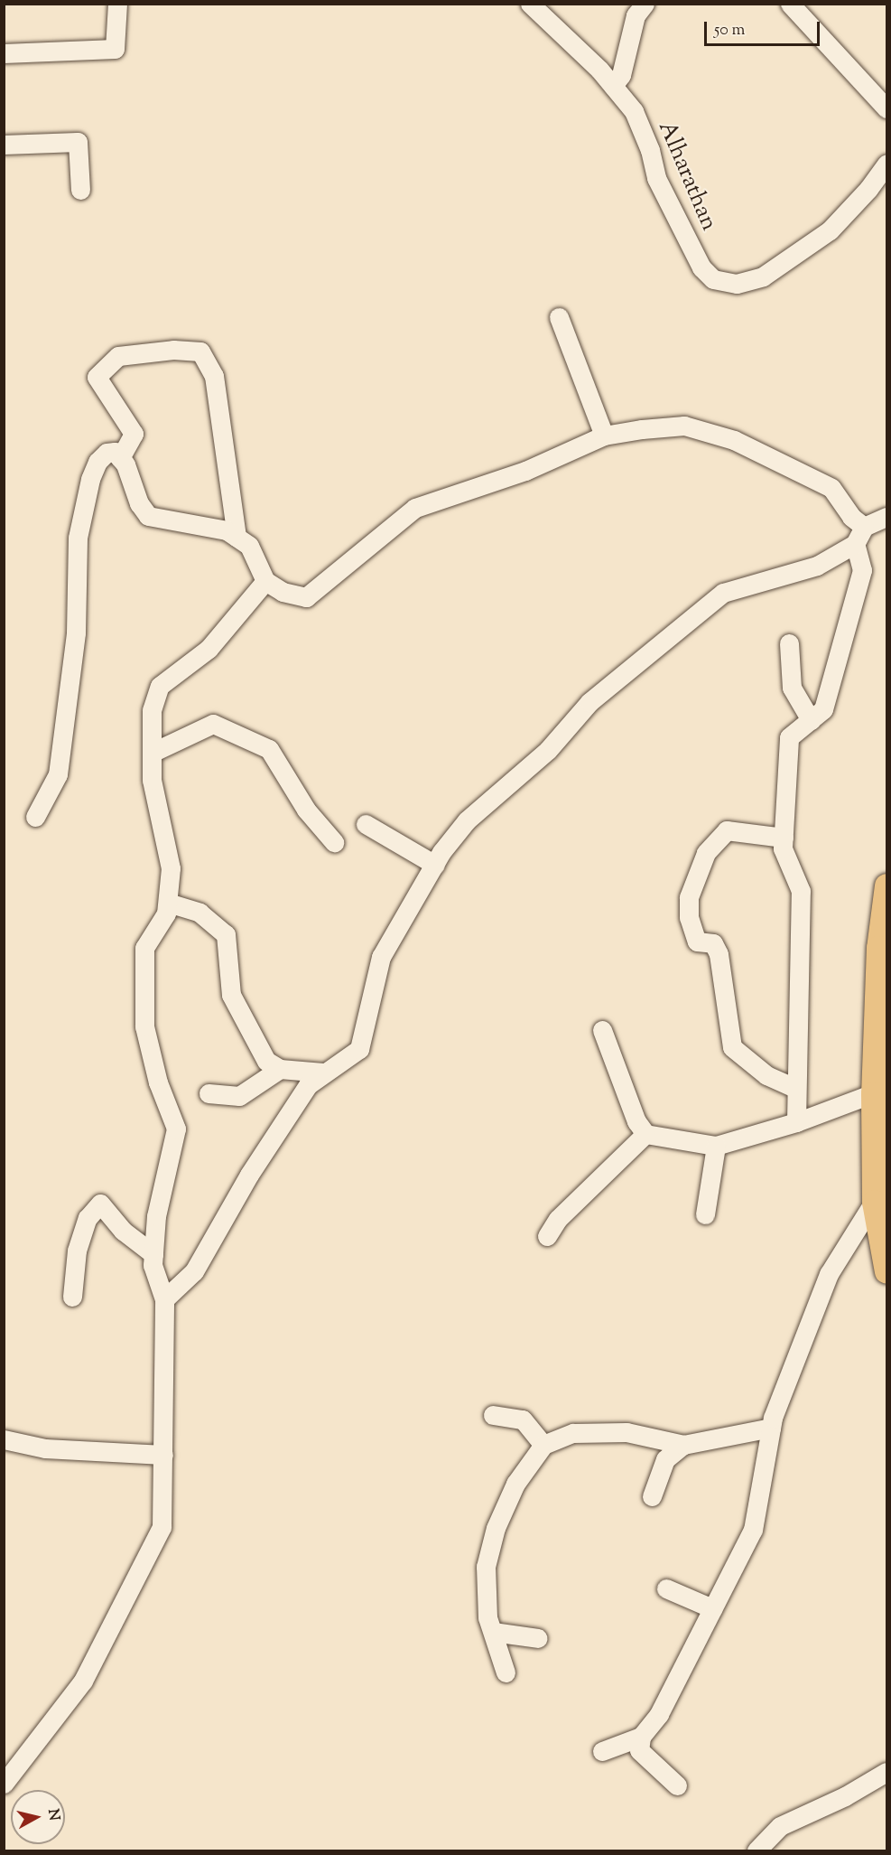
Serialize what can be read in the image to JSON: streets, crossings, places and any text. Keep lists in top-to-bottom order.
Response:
{
  "streets": {
    "street": ["Alharathan"]
  },
  "scale_bar": "50 m",
  "north": "right"
}
